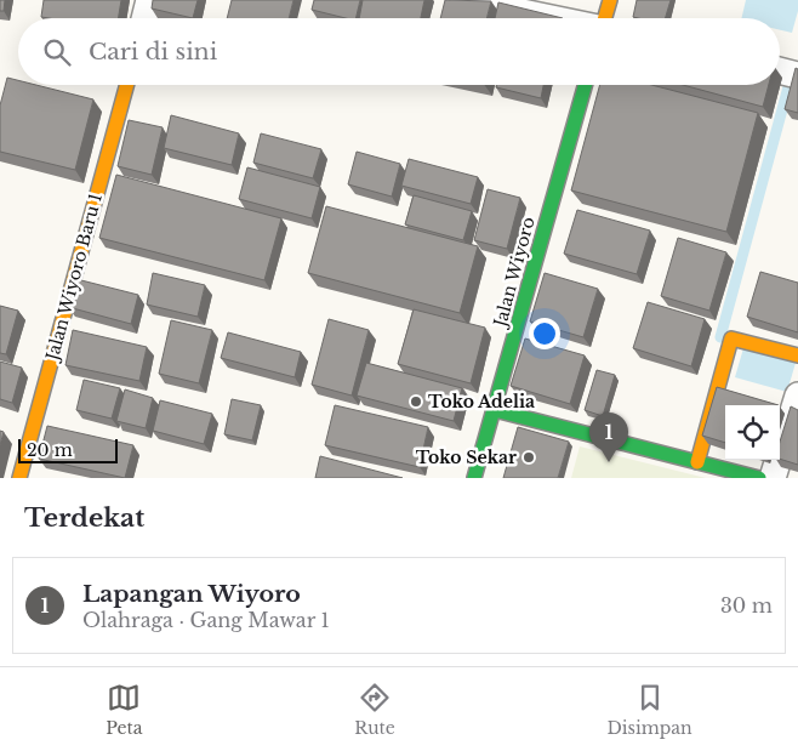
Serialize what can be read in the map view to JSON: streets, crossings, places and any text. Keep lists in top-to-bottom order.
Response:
{
  "streets": {
    "street": ["Jalan Wiyoro", "Jalan Wiyoro Baru 1"]
  },
  "places": ["Toko Adelia", "Toko Sekar"],
  "scale_bar": "20 m",
  "page": {
    "search": "Cari di sini",
    "pins": "1",
    "scale": "20 m",
    "heading": "Terdekat",
    "list": [
      {
        "mark": "1",
        "name": "Lapangan Wiyoro",
        "note": "Olahraga · Gang Mawar 1",
        "value": "30 m"
      }
    ],
    "nav": ["Peta", "Rute", "Disimpan"]
  }
}
